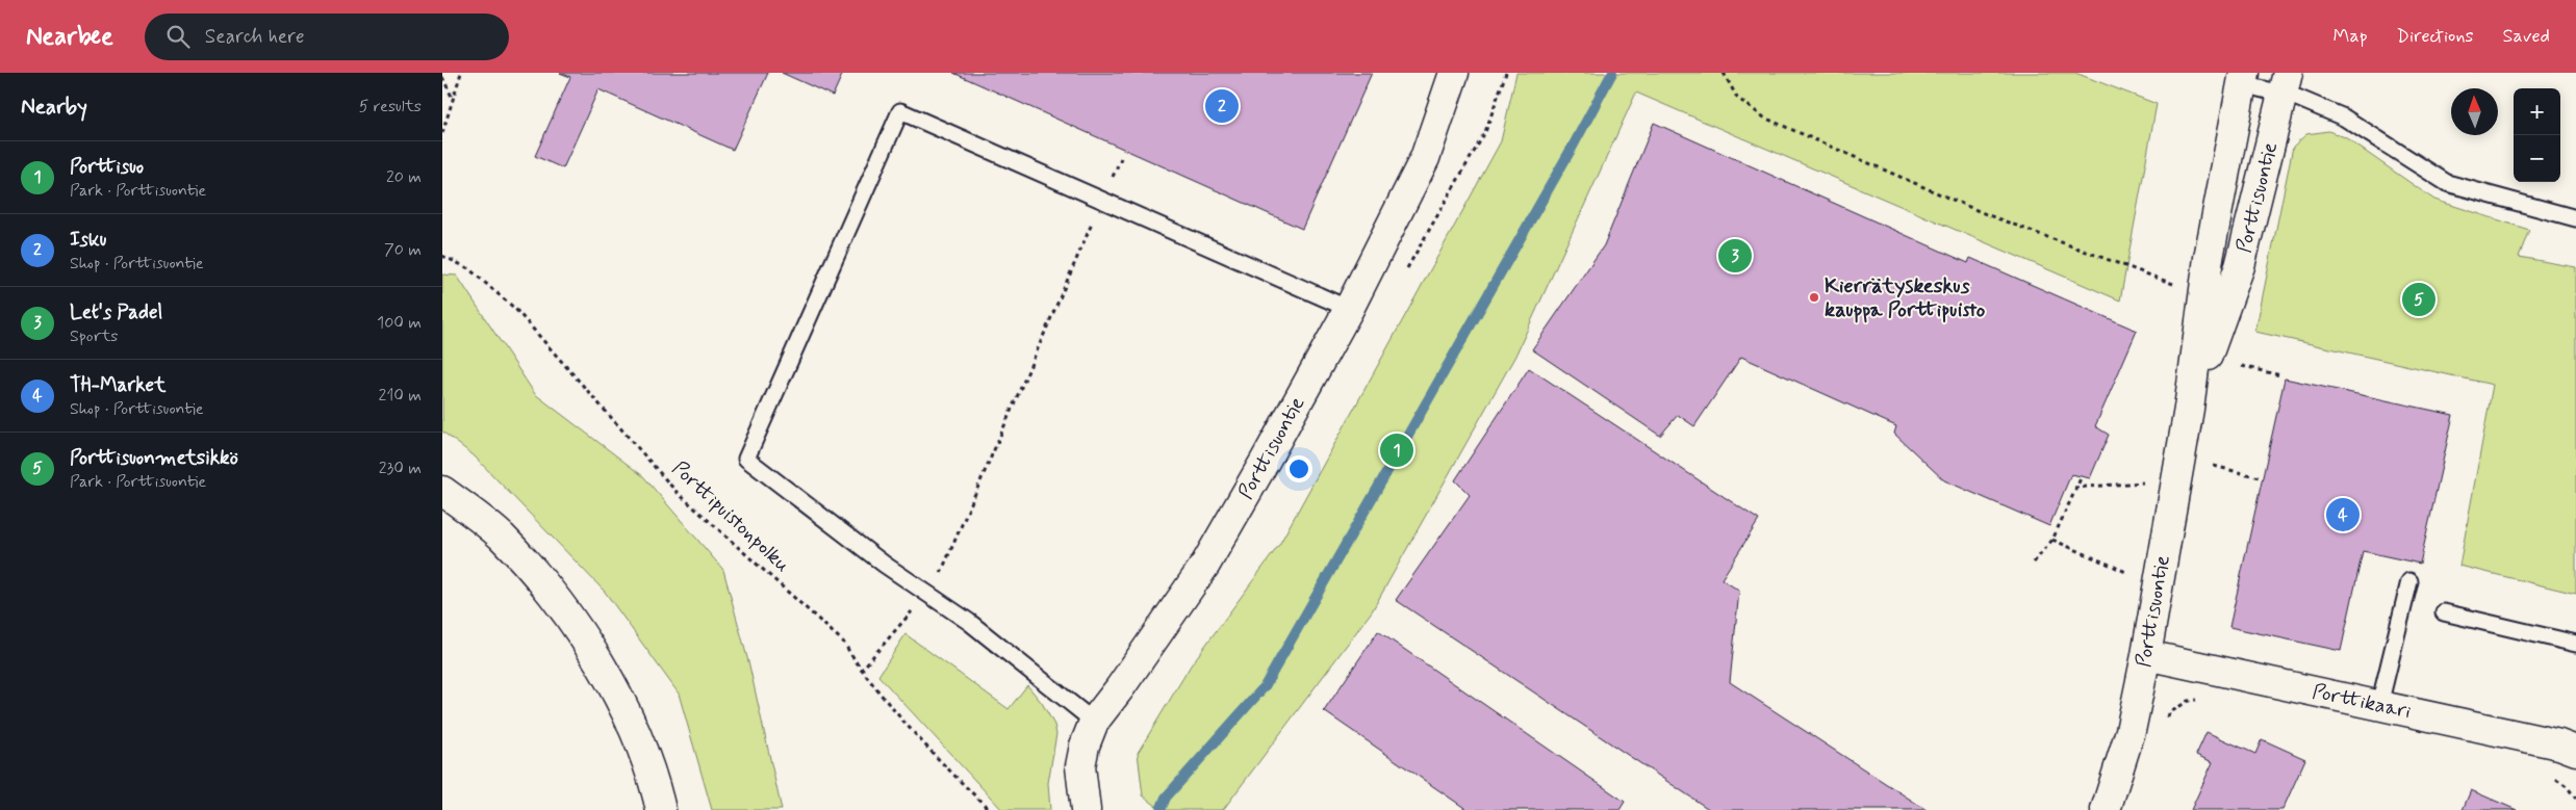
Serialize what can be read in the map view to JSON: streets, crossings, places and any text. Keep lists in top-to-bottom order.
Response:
{
  "streets": {
    "main road": ["Porttisuontie", "Porttikaari"],
    "path": ["Porttipuistonpolku"]
  },
  "crossings": [
    ["Porttisuontie", "Porttikaari"]
  ],
  "places": ["Kierrätyskeskus kauppa Porttipuisto"],
  "north": "top",
  "page": {
    "header": "Nearbee",
    "search": "Search here",
    "nav": ["Map", "Directions", "Saved"],
    "heading": ["Nearby", "5 results"],
    "pins": [
      "2",
      "3",
      "5",
      "1",
      "4"
    ],
    "map_buttons": ["+", "−"],
    "list": [
      {
        "mark": "1",
        "name": "Porttisuo",
        "note": "Park · Porttisuontie",
        "value": "20 m"
      },
      {
        "mark": "2",
        "name": "Isku",
        "note": "Shop · Porttisuontie",
        "value": "70 m"
      },
      {
        "mark": "3",
        "name": "Let's Padel",
        "note": "Sports",
        "value": "100 m"
      },
      {
        "mark": "4",
        "name": "TH-Market",
        "note": "Shop · Porttisuontie",
        "value": "210 m"
      },
      {
        "mark": "5",
        "name": "Porttisuonmetsikkö",
        "note": "Park · Porttisuontie",
        "value": "230 m"
      }
    ]
  }
}
